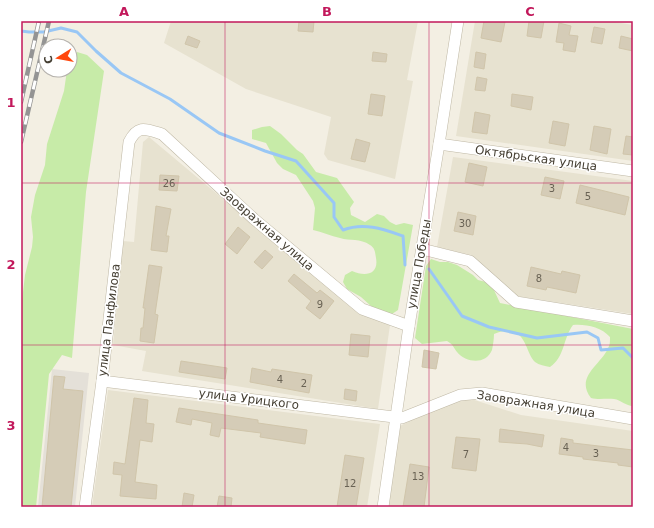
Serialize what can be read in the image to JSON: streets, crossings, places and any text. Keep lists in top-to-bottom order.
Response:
{
  "streets": {
    "street": [
      "Октябрьская улица",
      "Заовражная улица",
      "улица Победы",
      "улица Панфилова",
      "улица Урицкого"
    ]
  },
  "crossings": [
    ["Октябрьская улица", "улица Победы"],
    ["Заовражная улица", "улица Победы"],
    ["Заовражная улица", "улица Панфилова"],
    ["Заовражная улица", "улица Урицкого"],
    ["улица Победы", "улица Урицкого"],
    ["улица Панфилова", "улица Урицкого"]
  ],
  "house_numbers": [
    "26",
    "3",
    "5",
    "30",
    "8",
    "9",
    "4",
    "2",
    "4",
    "3",
    "7",
    "13",
    "12"
  ],
  "north": "left",
  "grid": {
    "columns": ["A", "B", "C"],
    "rows": ["1", "2", "3"]
  }
}
